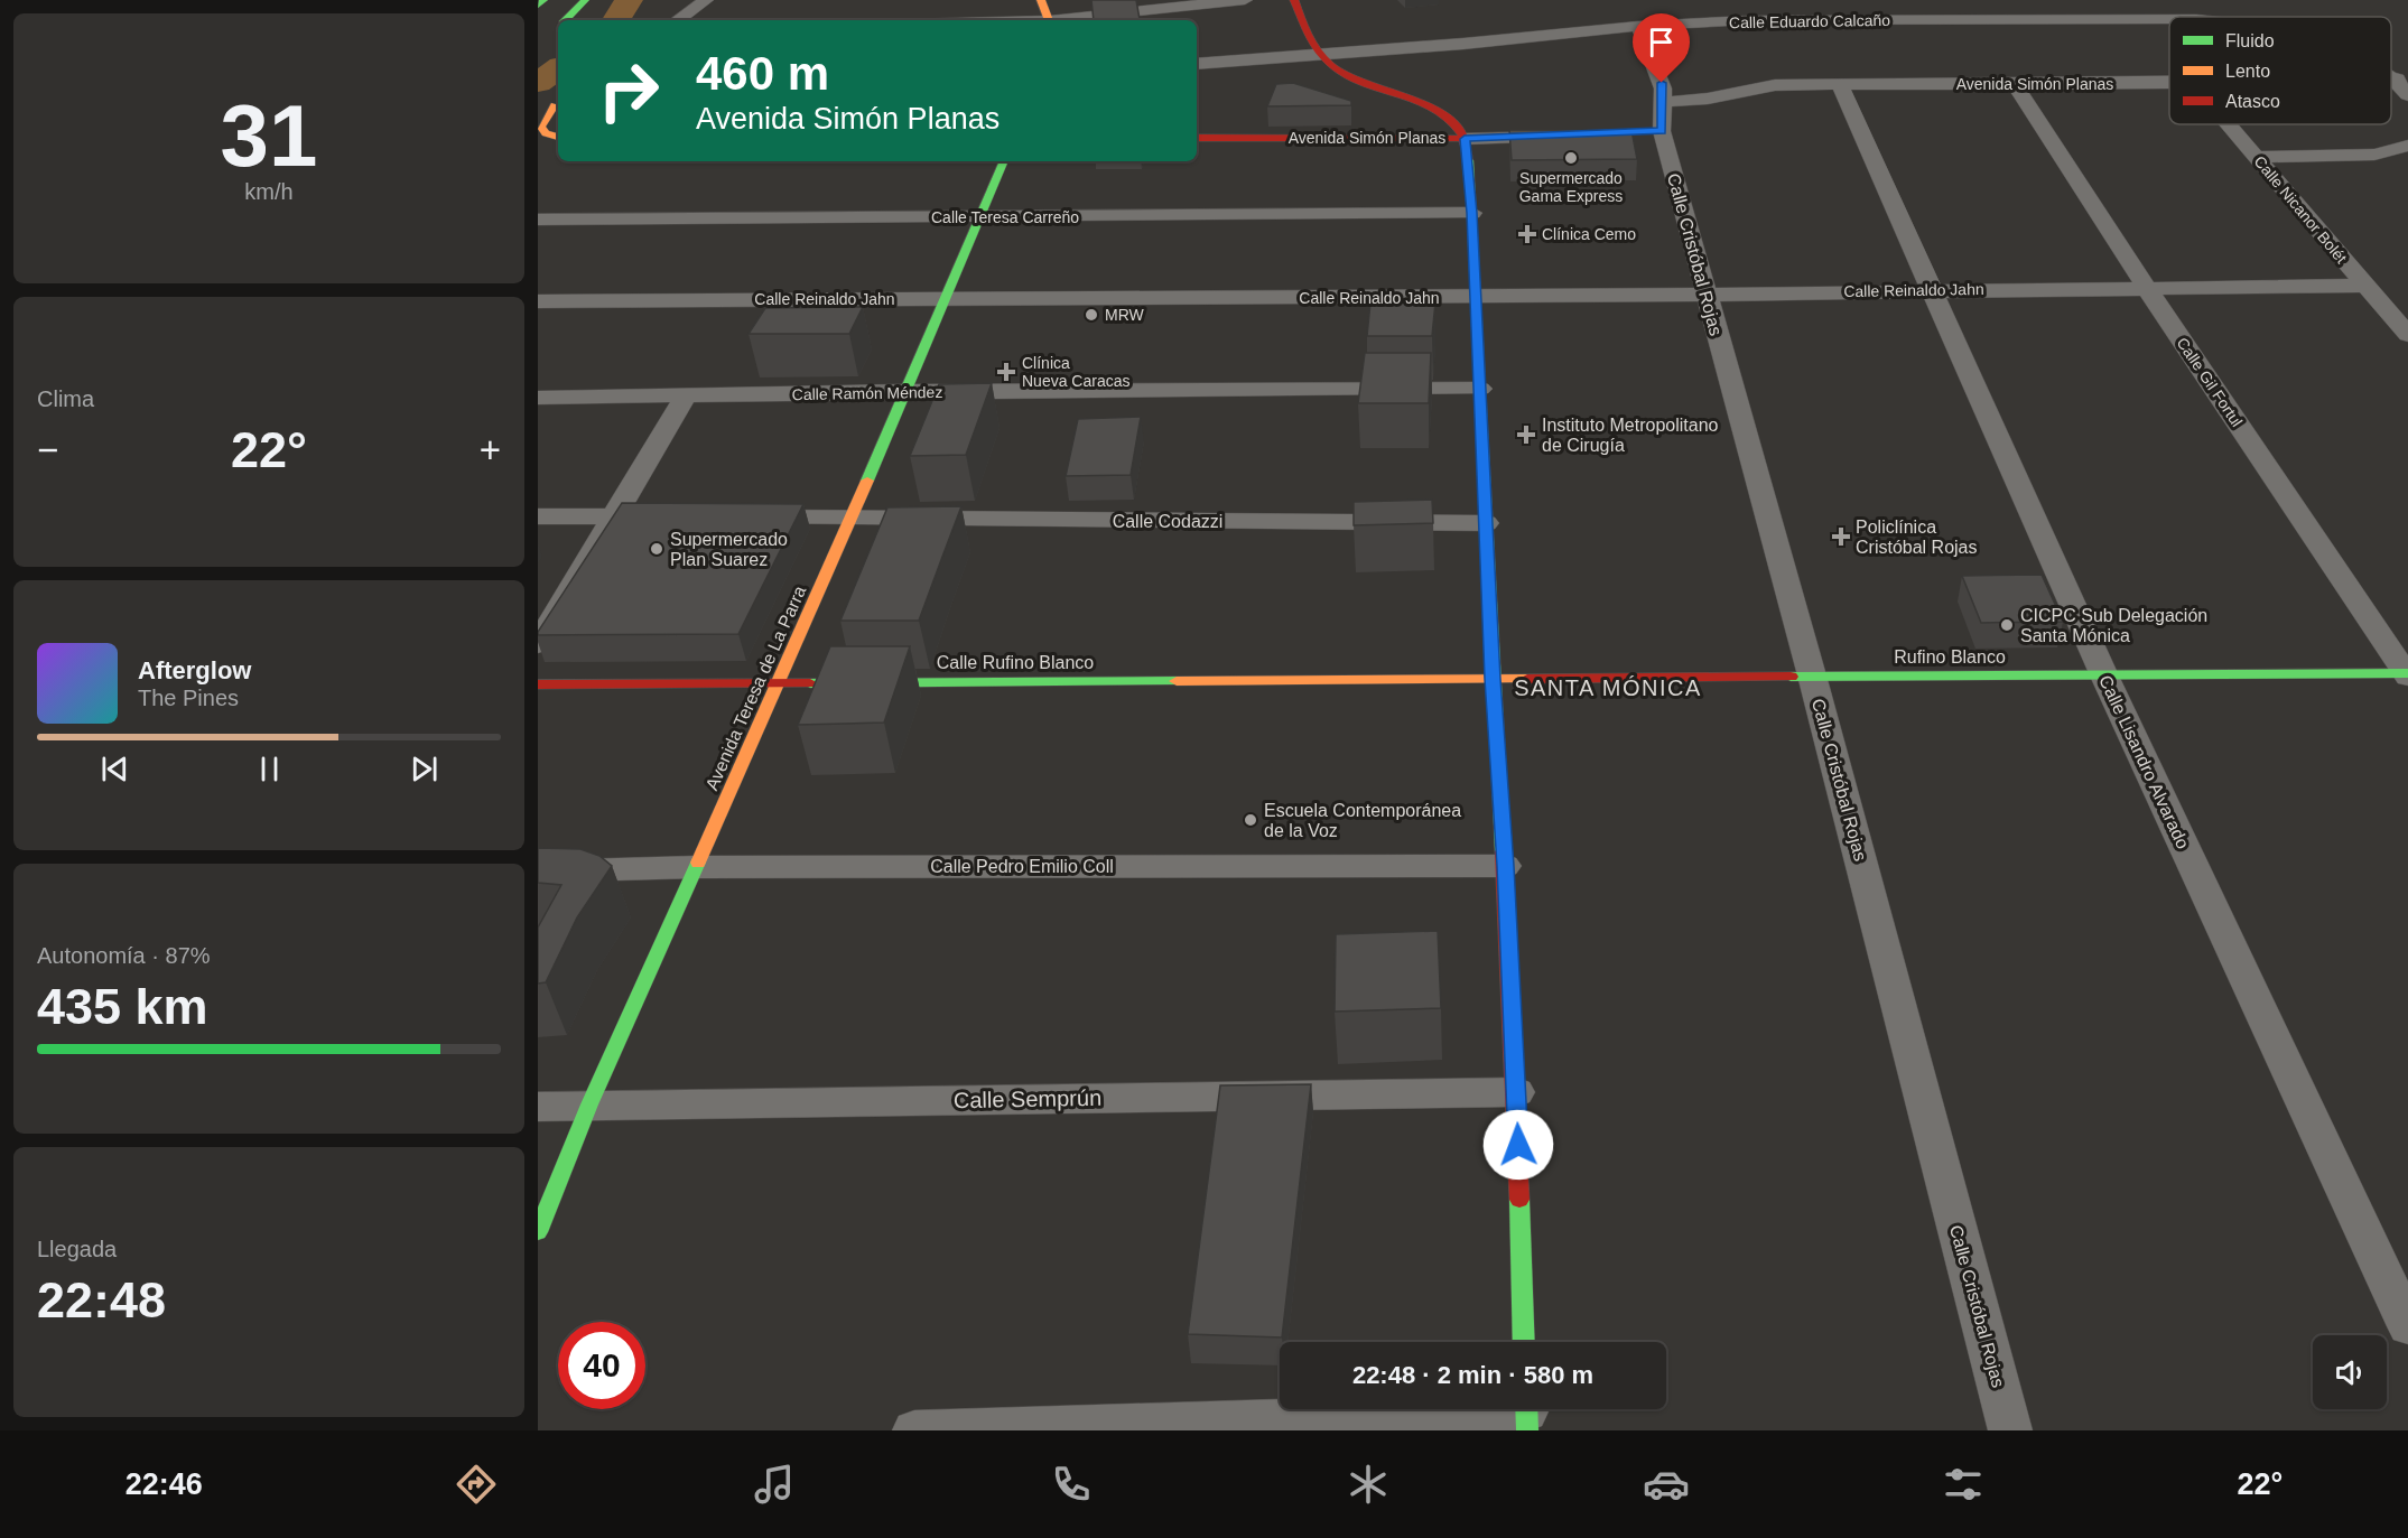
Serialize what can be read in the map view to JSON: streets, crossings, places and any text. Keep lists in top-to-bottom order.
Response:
{
  "streets": {
    "main road": [
      "Avenida Simón Planas",
      "Rufino Blanco",
      "Calle Rufino Blanco",
      "Avenida Teresa de La Parra"
    ],
    "street": [
      "Calle Eduardo Calcaño",
      "Calle Nicanor Bolét",
      "Calle Teresa Carreño",
      "Calle Cristóbal Rojas",
      "Calle Reinaldo Jahn",
      "Calle Gil Fortul",
      "Calle Ramón Méndez",
      "Calle Codazzi",
      "Calle Lisandro Alvarado",
      "Calle Pedro Emilio Coll",
      "Calle Semprún"
    ]
  },
  "crossings": [
    ["Calle Eduardo Calcaño", "Calle Cristóbal Rojas"],
    ["Avenida Simón Planas", "Calle Cristóbal Rojas"],
    ["Avenida Simón Planas", "Calle Gil Fortul"],
    ["Avenida Simón Planas", "Calle Lisandro Alvarado"],
    ["Calle Nicanor Bolét", "Calle Reinaldo Jahn"],
    ["Calle Teresa Carreño", "Avenida Teresa de La Parra"],
    ["Calle Cristóbal Rojas", "Calle Reinaldo Jahn"],
    ["Calle Cristóbal Rojas", "Rufino Blanco"],
    ["Calle Reinaldo Jahn", "Calle Gil Fortul"],
    ["Calle Reinaldo Jahn", "Avenida Teresa de La Parra"],
    ["Calle Reinaldo Jahn", "Calle Lisandro Alvarado"],
    ["Calle Gil Fortul", "Rufino Blanco"],
    ["Calle Ramón Méndez", "Avenida Teresa de La Parra"],
    ["Calle Codazzi", "Avenida Teresa de La Parra"],
    ["Rufino Blanco", "Calle Rufino Blanco"],
    ["Rufino Blanco", "Calle Lisandro Alvarado"],
    ["Calle Rufino Blanco", "Avenida Teresa de La Parra"],
    ["Avenida Teresa de La Parra", "Calle Pedro Emilio Coll"],
    ["Avenida Teresa de La Parra", "Calle Semprún"]
  ],
  "districts": ["SANTA MÓNICA"],
  "places": {
    "other": [
      "Supermercado Gama Express",
      "MRW",
      "Supermercado Plan Suarez",
      "CICPC Sub Delegación Santa Mónica",
      "Escuela Contemporánea de la Voz"
    ],
    "health": [
      "Clínica Cemo",
      "Clínica Nueva Caracas",
      "Instituto Metropolitano de Cirugía",
      "Policlínica Cristóbal Rojas"
    ]
  },
  "legend": ["Fluido", "Lento", "Atasco"],
  "page": {
    "tile": [
      ["31", "km/h"],
      "Clima",
      ["Autonomía · 87%", "435 km"],
      ["Llegada", "22:48"]
    ],
    "turn": ["460 m", "Avenida Simón Planas"],
    "heat": ["−", "22°", "+"],
    "song": ["Afterglow", "The Pines"],
    "limit": "40",
    "trip": "22:48 · 2 min · 580 m",
    "tabs": ["22:46", "22°"]
  }
}
